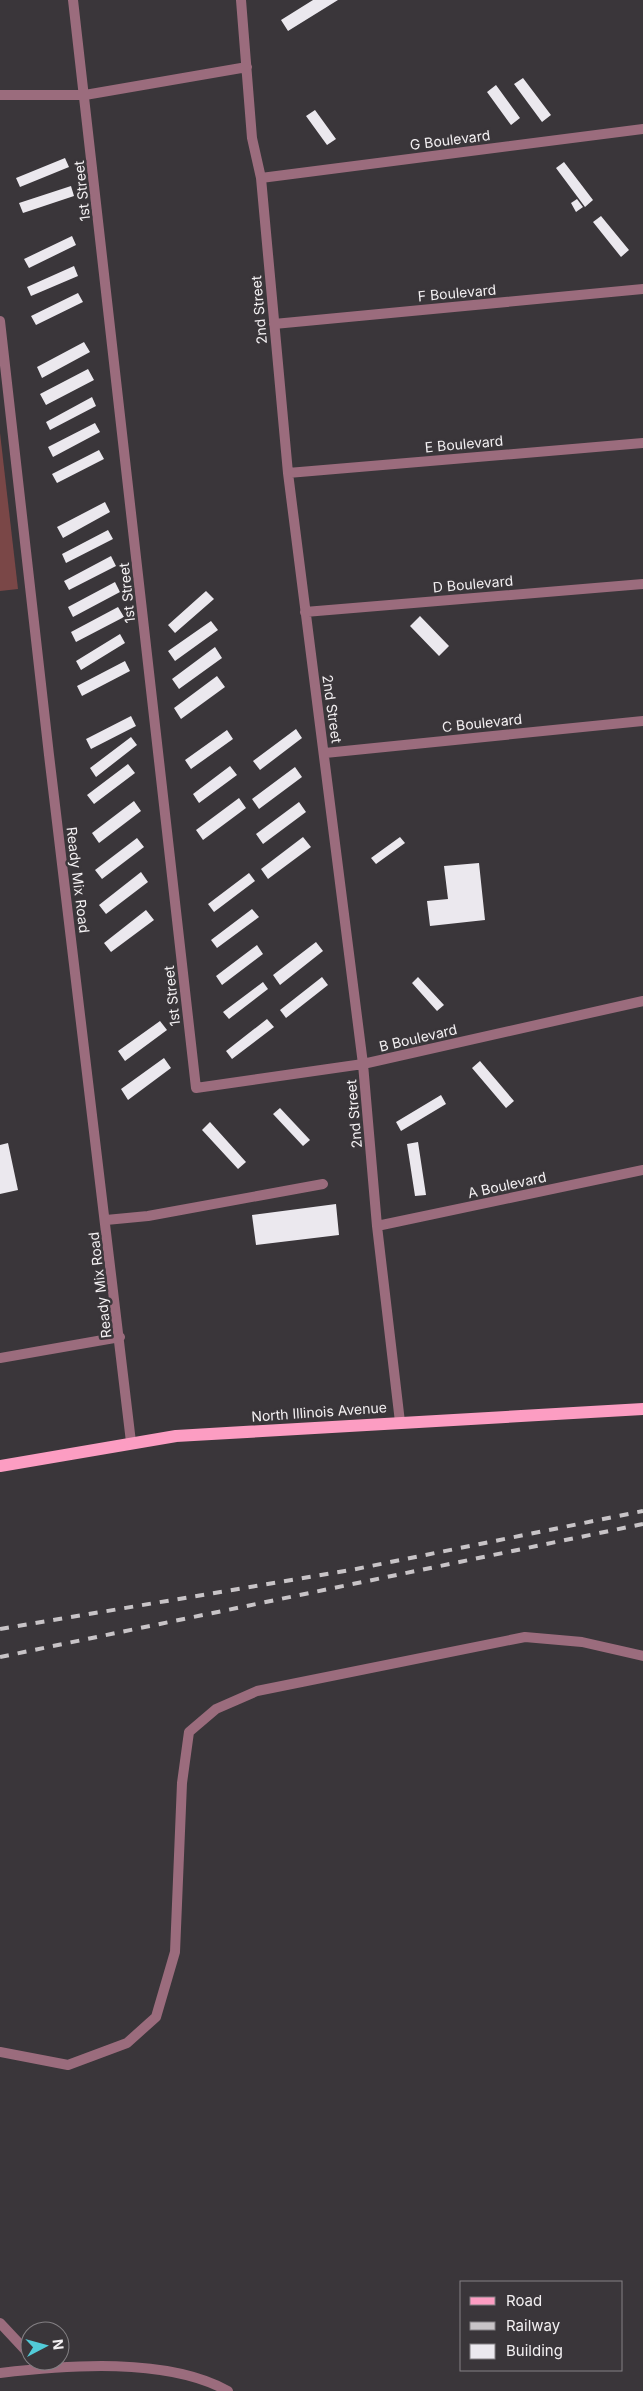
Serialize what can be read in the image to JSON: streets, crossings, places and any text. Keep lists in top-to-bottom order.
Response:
{
  "streets": {
    "main road": ["North Illinois Avenue"],
    "street": [
      "G Boulevard",
      "1st Street",
      "F Boulevard",
      "2nd Street",
      "E Boulevard",
      "D Boulevard",
      "C Boulevard",
      "Ready Mix Road",
      "B Boulevard",
      "A Boulevard"
    ]
  },
  "crossings": [
    ["G Boulevard", "2nd Street"],
    ["1st Street", "B Boulevard"],
    ["F Boulevard", "2nd Street"],
    ["2nd Street", "E Boulevard"],
    ["2nd Street", "D Boulevard"],
    ["2nd Street", "C Boulevard"],
    ["2nd Street", "B Boulevard"],
    ["2nd Street", "A Boulevard"],
    ["2nd Street", "North Illinois Avenue"],
    ["Ready Mix Road", "North Illinois Avenue"]
  ],
  "legend": ["Road", "Railway", "Building"],
  "north": "right"
}
